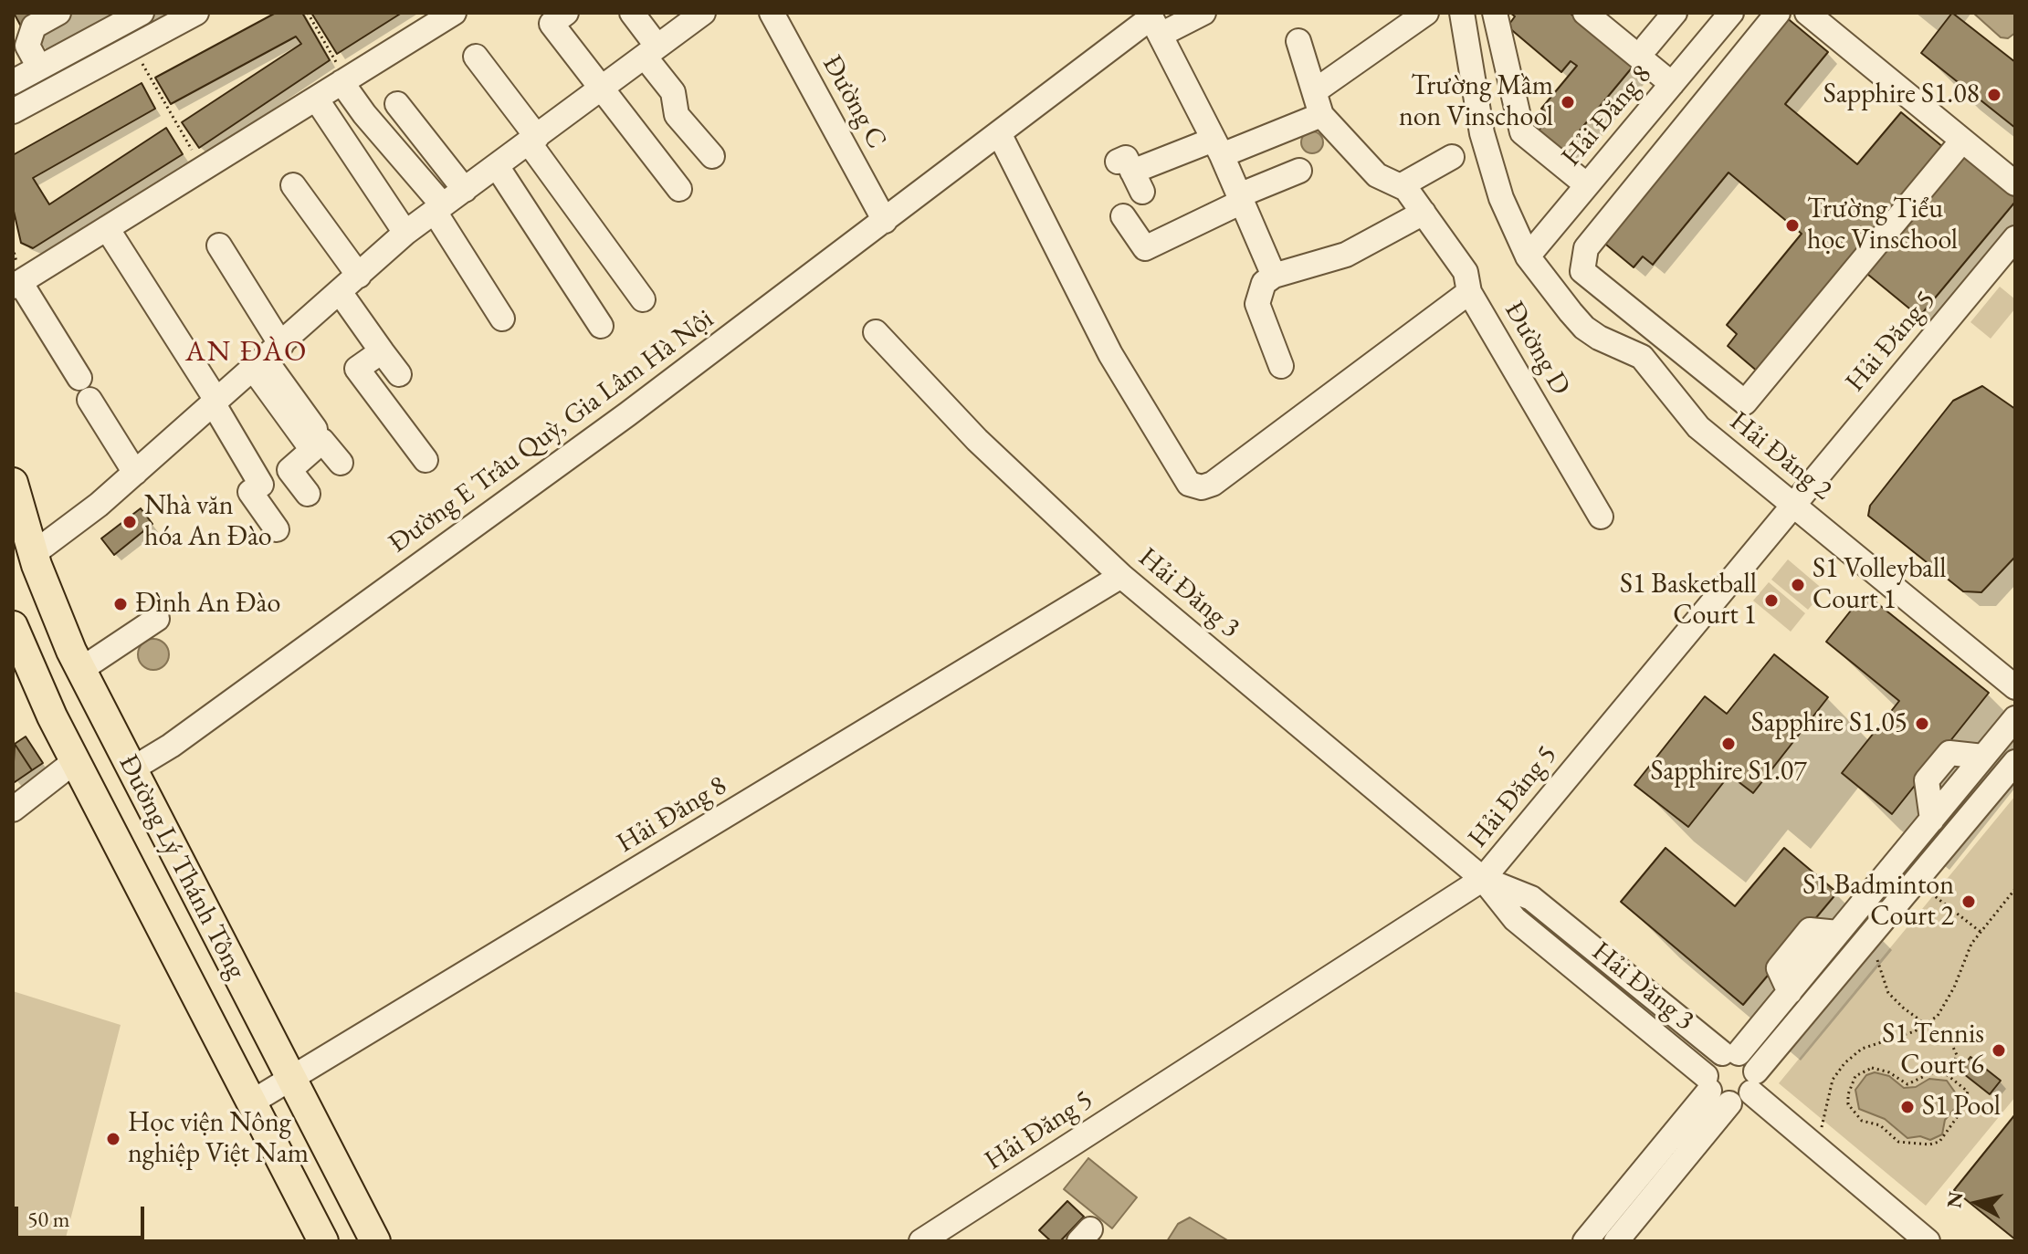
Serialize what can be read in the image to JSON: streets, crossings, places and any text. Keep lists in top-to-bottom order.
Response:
{
  "streets": {
    "main road": ["Đường Lý Thánh Tông"],
    "street": [
      "Đường C",
      "Hải Đăng 8",
      "Hải Đăng 5",
      "Đường D",
      "Đường E Trâu Quỳ, Gia Lâm Hà Nội",
      "Hải Đăng 2",
      "Hải Đăng 3"
    ]
  },
  "crossings": [
    ["Đường C", "Đường E Trâu Quỳ, Gia Lâm Hà Nội"],
    ["Hải Đăng 8", "Hải Đăng 2"],
    ["Hải Đăng 8", "Hải Đăng 3"],
    ["Hải Đăng 8", "Đường Lý Thánh Tông"],
    ["Hải Đăng 5", "Hải Đăng 2"],
    ["Hải Đăng 5", "Hải Đăng 3"],
    ["Đường E Trâu Quỳ, Gia Lâm Hà Nội", "Đường Lý Thánh Tông"]
  ],
  "districts": ["AN ĐÀO"],
  "places": [
    "Sapphire S1.08",
    "Trường Mầm non Vinschool",
    "Trường Tiểu học Vinschool",
    "Nhà văn hóa An Đào",
    "S1 Volleyball Court 1",
    "S1 Basketball Court 1",
    "Đình An Đào",
    "Sapphire S1.05",
    "Sapphire S1.07",
    "S1 Badminton Court 2",
    "S1 Tennis Court 6",
    "S1 Pool",
    "Học viện Nông nghiệp Việt Nam"
  ],
  "scale_bar": "50 m",
  "north": "left"
}
